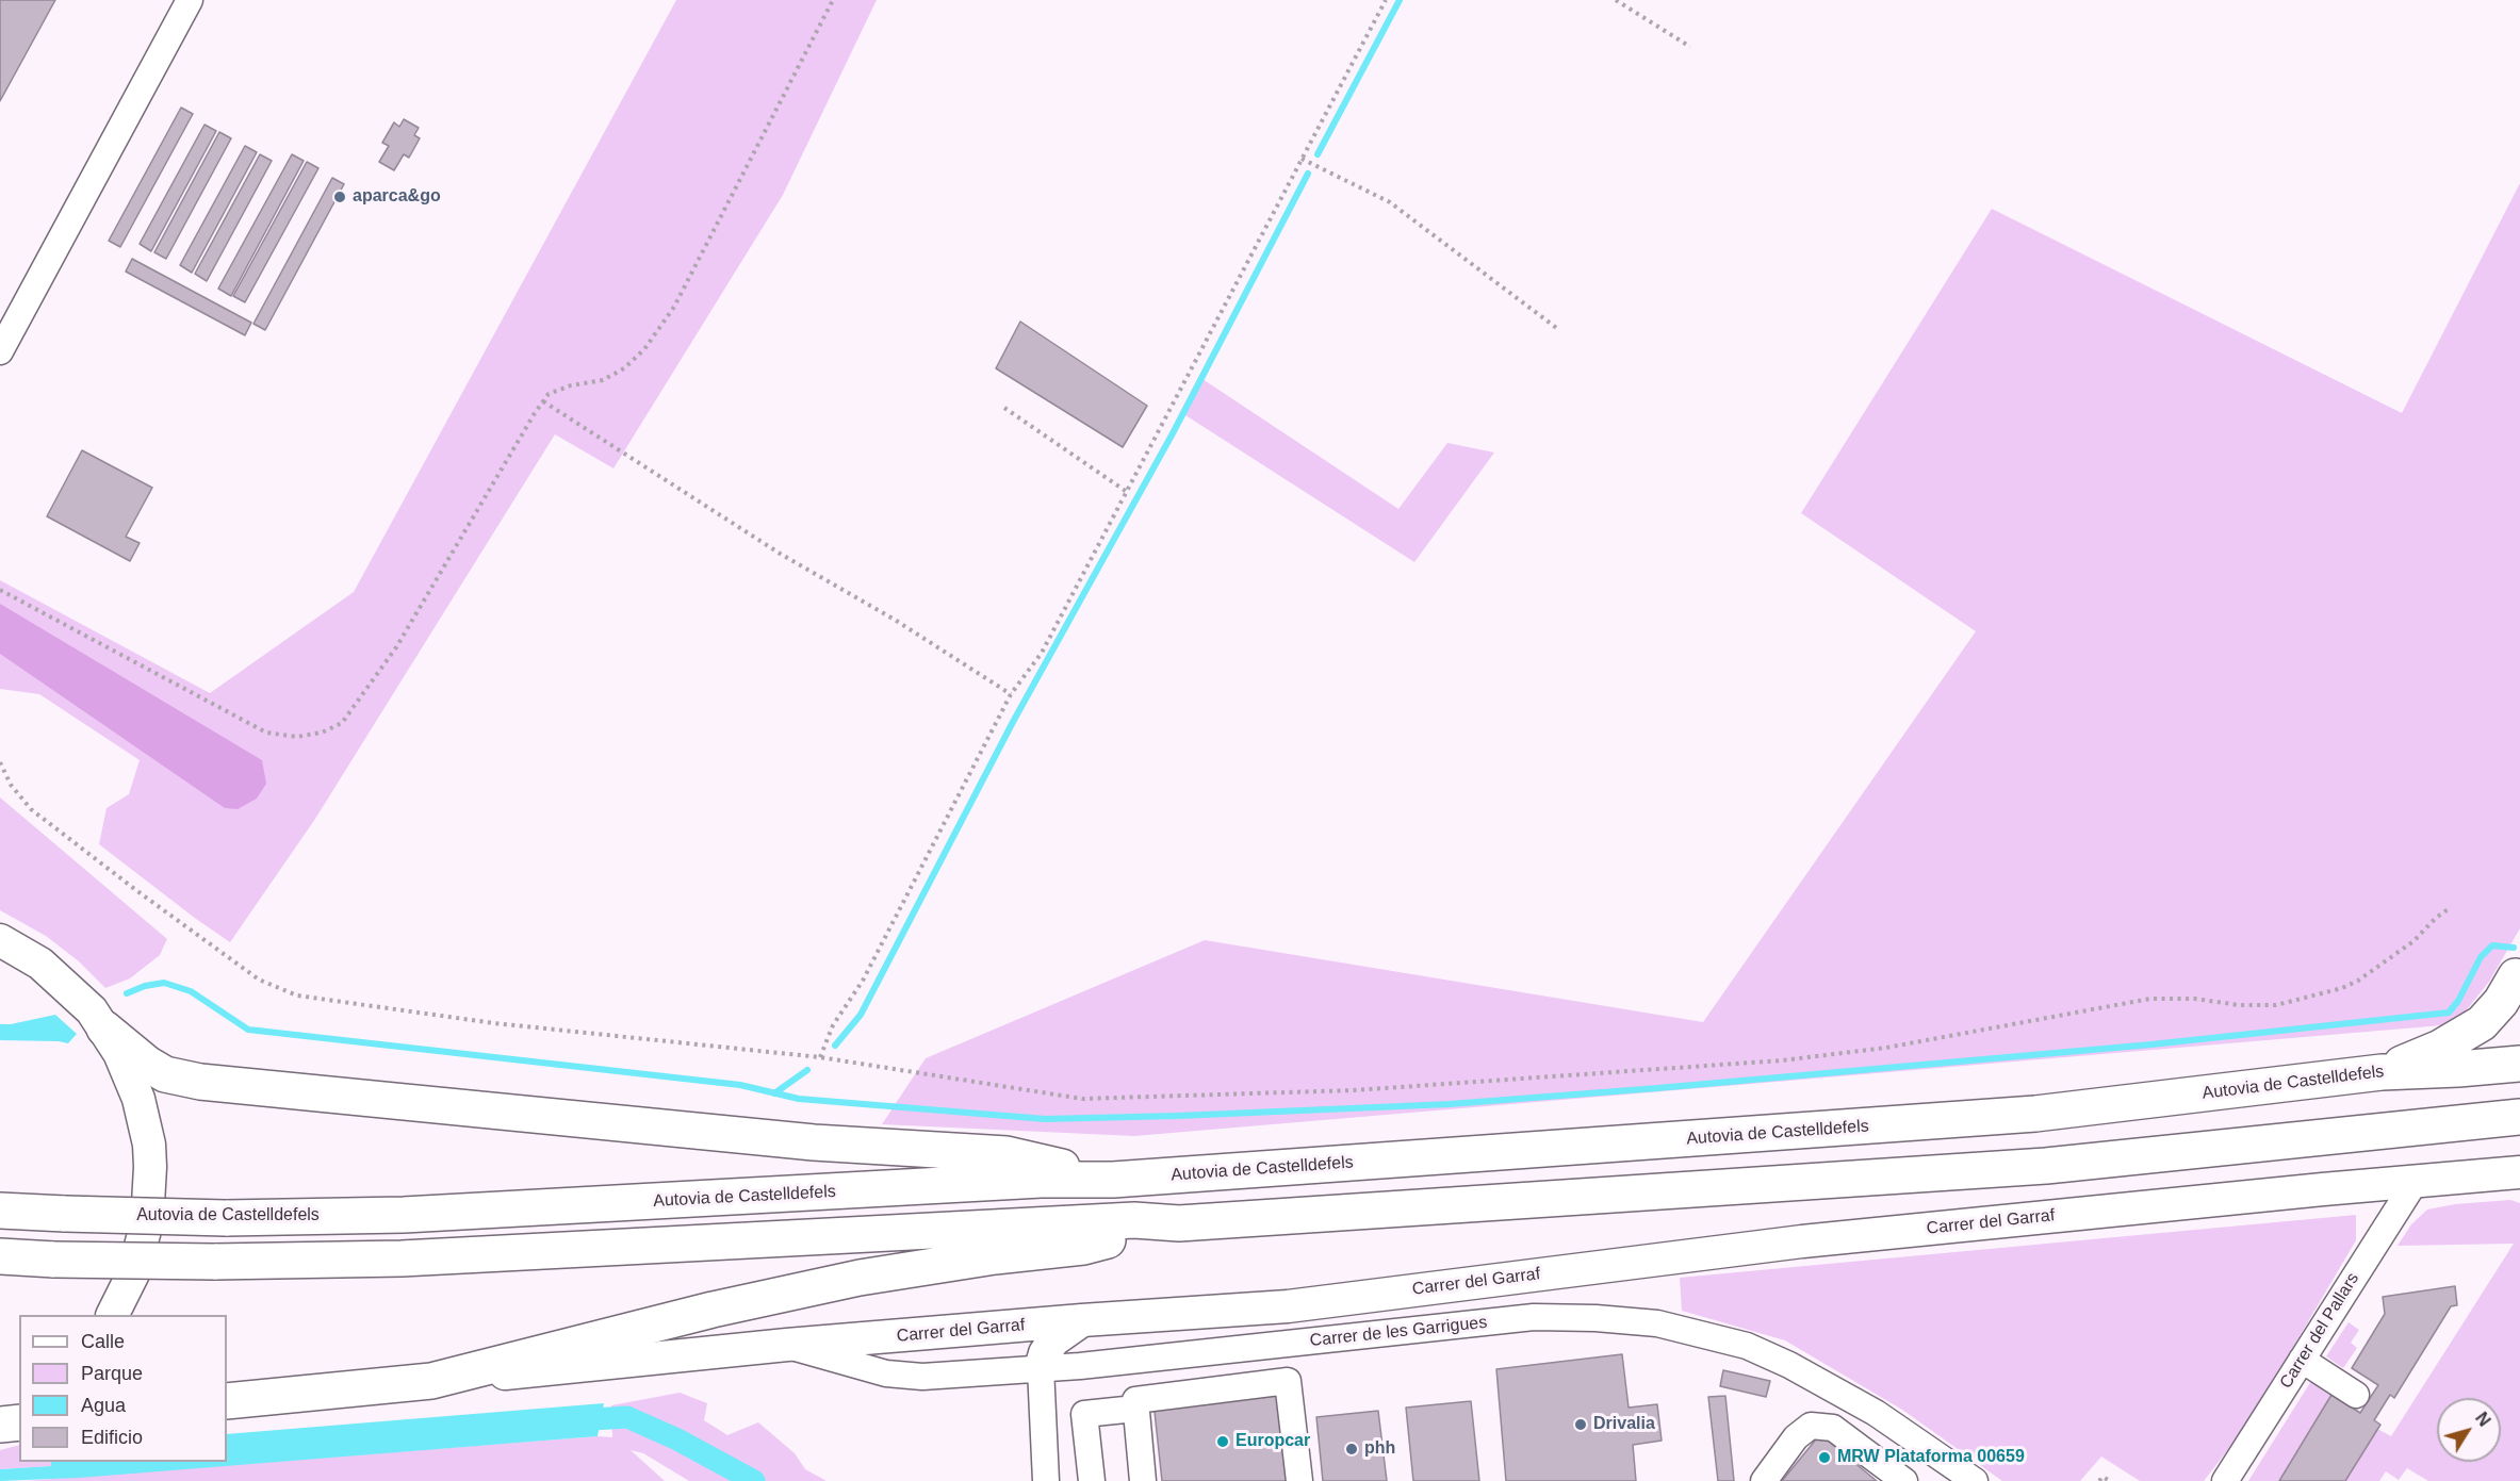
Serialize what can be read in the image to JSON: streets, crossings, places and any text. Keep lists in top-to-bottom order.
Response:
{
  "streets": {
    "highway": ["Autovia de Castelldefels"],
    "main road": ["Carrer del Garraf"],
    "street": ["Carrer del Pallars", "Carrer de les Garrigues"]
  },
  "crossings": [
    ["Carrer del Garraf", "Carrer del Pallars"],
    ["Carrer del Garraf", "Carrer de les Garrigues"]
  ],
  "places": [
    "aparca&go",
    "Drivalia",
    "Europcar",
    "phh",
    "MRW Plataforma 00659"
  ],
  "legend": [
    "Calle",
    "Parque",
    "Agua",
    "Edificio"
  ],
  "north": "top right"
}
